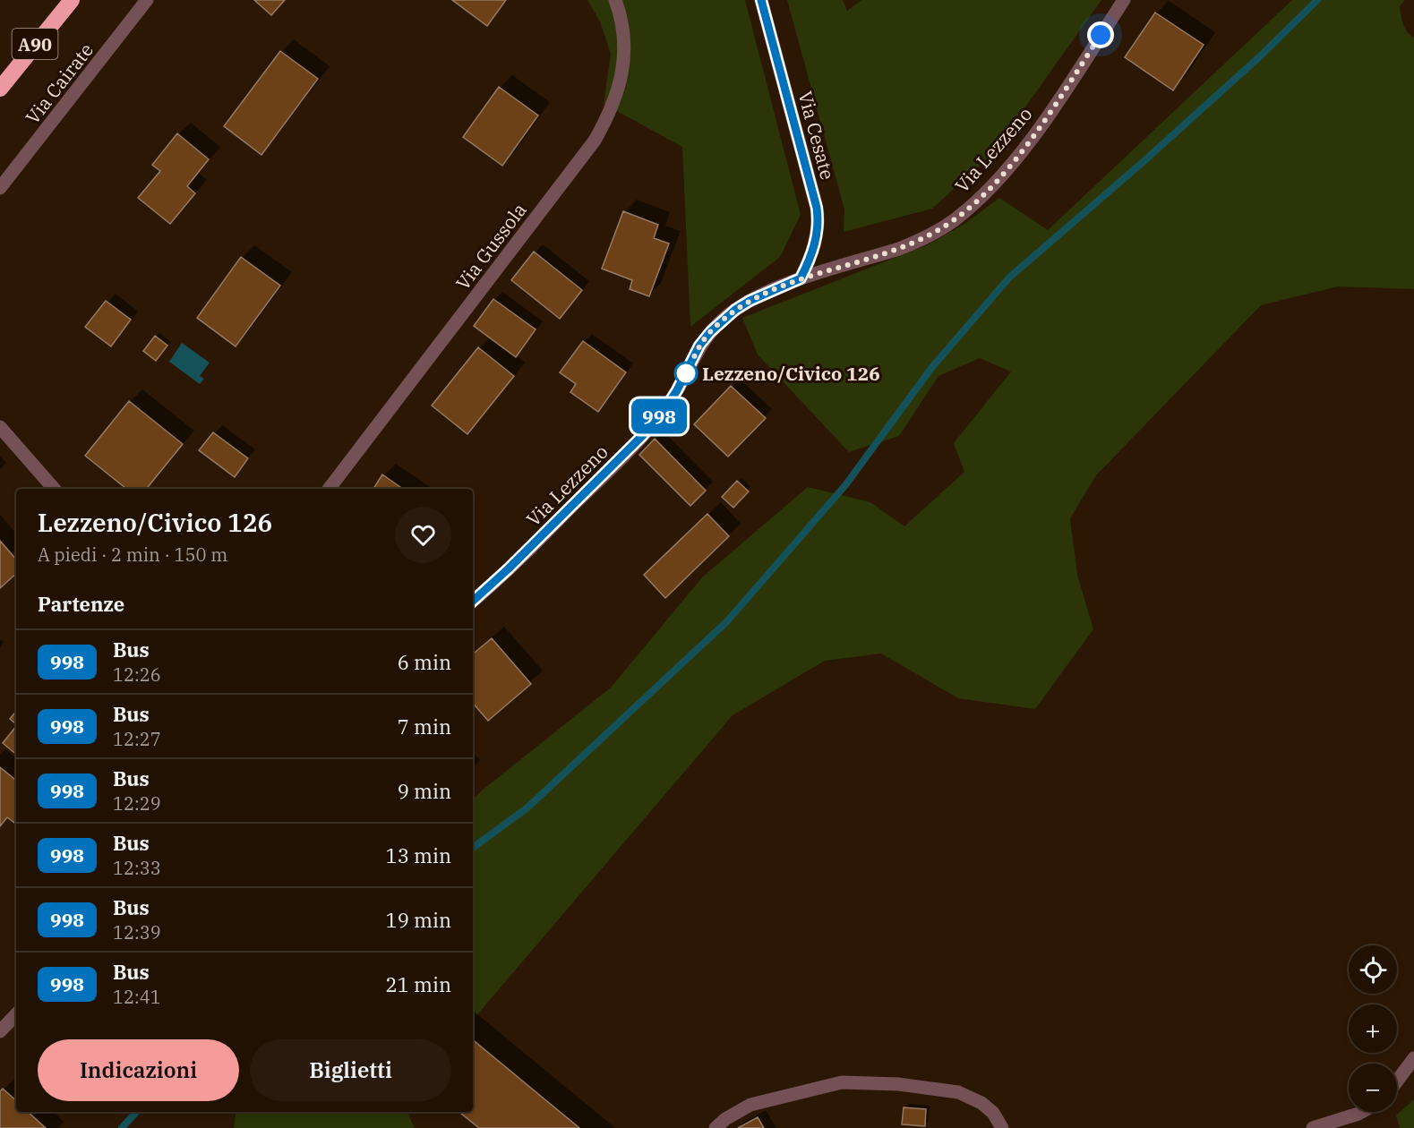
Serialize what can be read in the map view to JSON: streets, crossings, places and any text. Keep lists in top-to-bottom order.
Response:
{
  "streets": {
    "highway": ["A90"],
    "street": [
      "Via Cairate",
      "Via Cesate",
      "Via Lezzeno",
      "Via Gussola"
    ]
  },
  "crossings": [
    ["Via Cesate", "Via Lezzeno"]
  ],
  "places": ["Lezzeno/Civico 126"],
  "lines": ["bus line 998"],
  "page": {
    "on_map": "998",
    "heading": [
      ["Lezzeno/Civico 126", "A piedi · 2 min · 150 m"],
      "Partenze"
    ],
    "list": [
      {
        "mark": "998",
        "name": "Bus",
        "note": "12:26",
        "value": "6 min"
      },
      {
        "mark": "998",
        "name": "Bus",
        "note": "12:27",
        "value": "7 min"
      },
      {
        "mark": "998",
        "name": "Bus",
        "note": "12:29",
        "value": "9 min"
      },
      {
        "mark": "998",
        "name": "Bus",
        "note": "12:33",
        "value": "13 min"
      },
      {
        "mark": "998",
        "name": "Bus",
        "note": "12:39",
        "value": "19 min"
      },
      {
        "mark": "998",
        "name": "Bus",
        "note": "12:41",
        "value": "21 min"
      }
    ],
    "map_buttons": ["+", "−"],
    "buttons": ["Indicazioni", "Biglietti"]
  }
}
